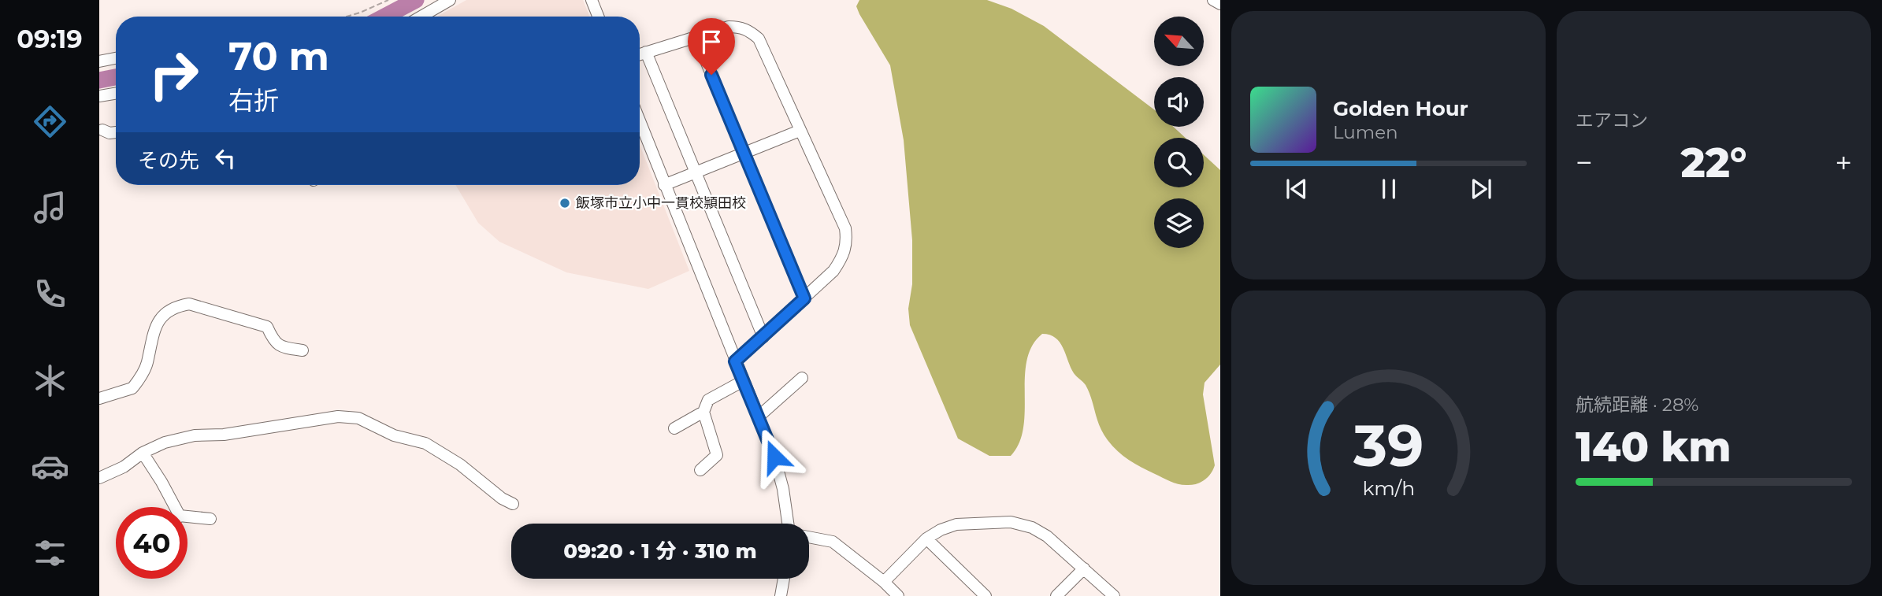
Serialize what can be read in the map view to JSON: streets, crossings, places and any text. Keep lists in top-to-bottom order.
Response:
{
  "places": ["飯塚市立小中一貫校頴田校"],
  "north": "top left",
  "page": {
    "tabs": "09:19",
    "tile": [
      "エアコン",
      ["航続距離 · 28%", "140 km"]
    ],
    "turn": ["70 m", "右折"],
    "song": ["Golden Hour", "Lumen"],
    "then": "その先",
    "heat": ["−", "22°", "+"],
    "limit": "40",
    "trip": "09:20 · 1 分 · 310 m",
    "gauge": ["39", "km/h"]
  }
}
